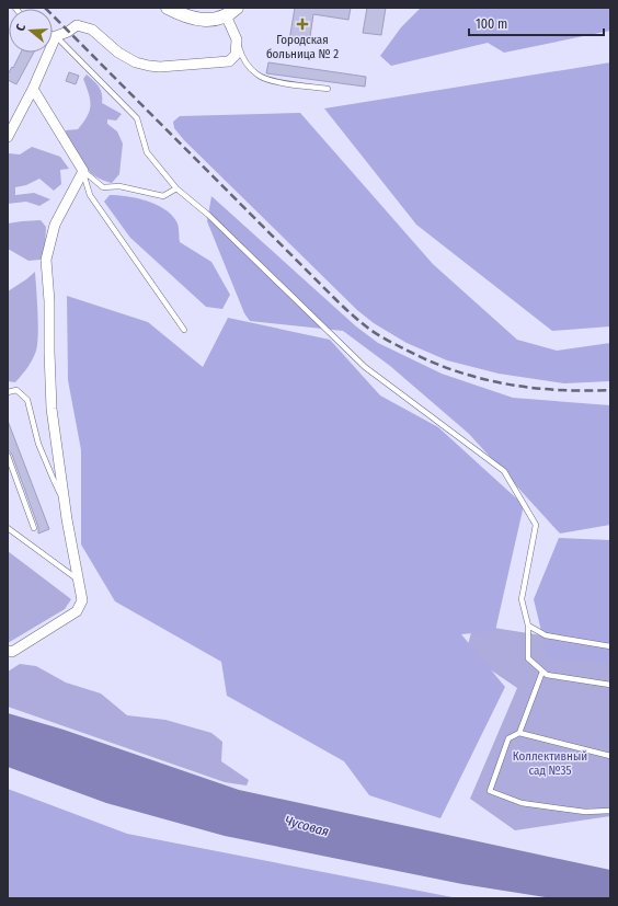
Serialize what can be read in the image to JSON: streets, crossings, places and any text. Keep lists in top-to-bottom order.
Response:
{
  "water": ["Чусовая"],
  "parks": ["Коллективный сад №35"],
  "places": {
    "health": ["Городская больница № 2"]
  },
  "scale_bar": "100 m",
  "north": "left"
}
